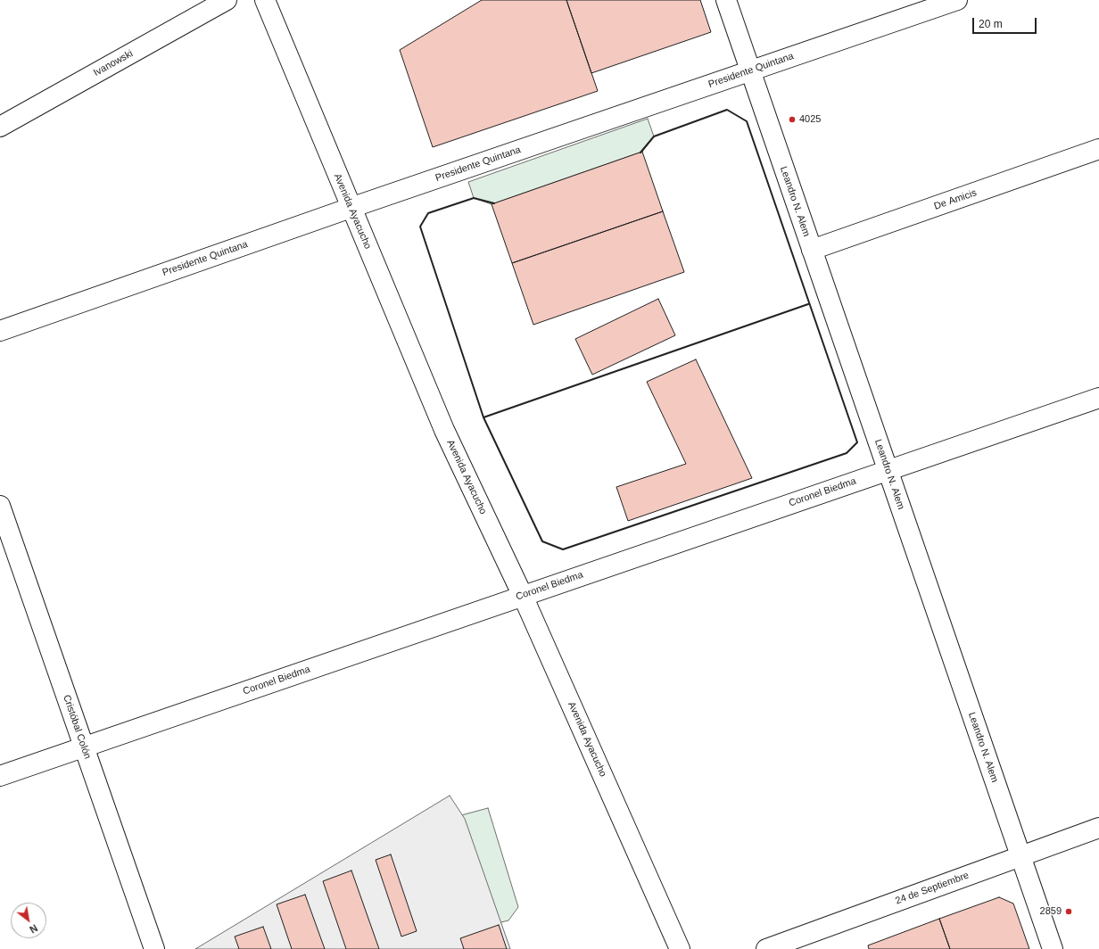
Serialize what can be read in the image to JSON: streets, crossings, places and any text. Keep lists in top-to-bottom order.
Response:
{
  "streets": {
    "street": [
      "Ivanowski",
      "Presidente Quintana",
      "De Amicis",
      "Leandro N. Alem",
      "Avenida Ayacucho",
      "Coronel Biedma",
      "Cristóbal Colón",
      "24 de Septiembre"
    ]
  },
  "crossings": [
    ["Presidente Quintana", "Leandro N. Alem"],
    ["Presidente Quintana", "Avenida Ayacucho"],
    ["De Amicis", "Leandro N. Alem"],
    ["Leandro N. Alem", "Coronel Biedma"],
    ["Leandro N. Alem", "24 de Septiembre"],
    ["Avenida Ayacucho", "Coronel Biedma"],
    ["Coronel Biedma", "Cristóbal Colón"]
  ],
  "places": ["4025", "2859"],
  "scale_bar": "20 m",
  "north": "bottom right"
}
